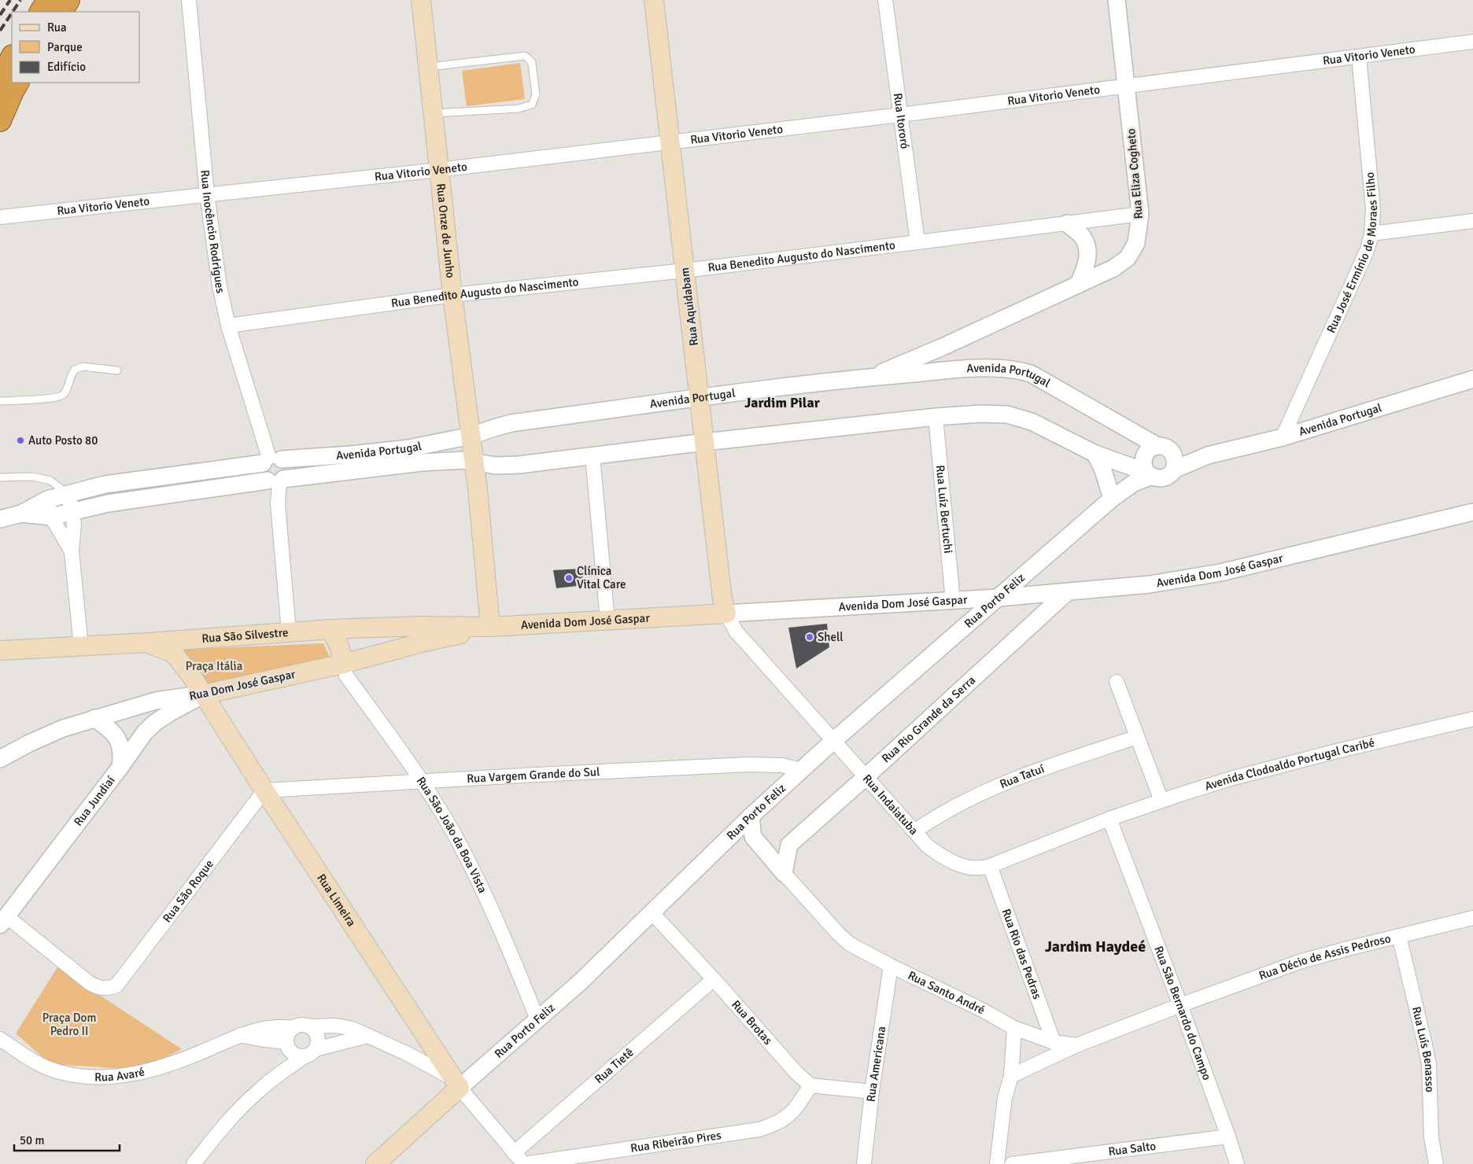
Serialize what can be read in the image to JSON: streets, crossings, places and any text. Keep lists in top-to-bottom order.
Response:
{
  "streets": {
    "main road": [
      "Rua Onze de Junho",
      "Rua Aquidabam",
      "Avenida Dom José Gaspar",
      "Rua Porto Feliz",
      "Rua São Silvestre",
      "Rua Dom José Gaspar",
      "Rua Limeira"
    ],
    "street": [
      "Rua Vitorio Veneto",
      "Rua Itororó",
      "Rua Eliza Cogheto",
      "Rua Inocêncio Rodrigues",
      "Rua José Ermínio de Moraes Filho",
      "Rua Benedito Augusto do Nascimento",
      "Avenida Portugal",
      "Rua Luíz Bertuchi",
      "Rua Rio Grande da Serra",
      "Avenida Clodoaldo Portugal Caribé",
      "Rua Vargem Grande do Sul",
      "Rua Tatuí",
      "Rua Jundiaí",
      "Rua Indaiatuba",
      "Rua São João da Boa Vista",
      "Rua São Roque",
      "Rua Rio das Pedras",
      "Rua Décio de Assis Pedroso",
      "Rua Santo André",
      "Rua São Bernardo do Campo",
      "Rua Brotas",
      "Rua Luís Benasso",
      "Rua Americana",
      "Rua Tietê",
      "Rua Avaré",
      "Rua Ribeirão Pires",
      "Rua Salto"
    ]
  },
  "crossings": [
    ["Rua Vitorio Veneto", "Rua Itororó"],
    ["Rua Vitorio Veneto", "Rua Eliza Cogheto"],
    ["Rua Vitorio Veneto", "Rua Onze de Junho"],
    ["Rua Vitorio Veneto", "Rua Inocêncio Rodrigues"],
    ["Rua Vitorio Veneto", "Rua José Ermínio de Moraes Filho"],
    ["Rua Vitorio Veneto", "Rua Aquidabam"],
    ["Rua Itororó", "Rua Benedito Augusto do Nascimento"],
    ["Rua Eliza Cogheto", "Rua Benedito Augusto do Nascimento"],
    ["Rua Eliza Cogheto", "Avenida Portugal"],
    ["Rua Onze de Junho", "Rua Benedito Augusto do Nascimento"],
    ["Rua Onze de Junho", "Avenida Portugal"],
    ["Rua Onze de Junho", "Avenida Dom José Gaspar"],
    ["Rua Onze de Junho", "Rua São Silvestre"],
    ["Rua Onze de Junho", "Rua Dom José Gaspar"],
    ["Rua Inocêncio Rodrigues", "Rua Benedito Augusto do Nascimento"],
    ["Rua Inocêncio Rodrigues", "Avenida Portugal"],
    ["Rua José Ermínio de Moraes Filho", "Avenida Portugal"],
    ["Rua Benedito Augusto do Nascimento", "Rua Aquidabam"],
    ["Rua Aquidabam", "Avenida Portugal"],
    ["Rua Aquidabam", "Avenida Dom José Gaspar"],
    ["Rua Aquidabam", "Rua Indaiatuba"],
    ["Avenida Portugal", "Rua Luíz Bertuchi"],
    ["Avenida Portugal", "Rua Porto Feliz"],
    ["Rua Luíz Bertuchi", "Avenida Dom José Gaspar"],
    ["Avenida Dom José Gaspar", "Rua Porto Feliz"],
    ["Avenida Dom José Gaspar", "Rua São Silvestre"],
    ["Avenida Dom José Gaspar", "Rua Dom José Gaspar"],
    ["Avenida Dom José Gaspar", "Rua Rio Grande da Serra"],
    ["Avenida Dom José Gaspar", "Rua Indaiatuba"],
    ["Rua Porto Feliz", "Rua Vargem Grande do Sul"],
    ["Rua Porto Feliz", "Rua Indaiatuba"],
    ["Rua Porto Feliz", "Rua São João da Boa Vista"],
    ["Rua Porto Feliz", "Rua Limeira"],
    ["Rua Porto Feliz", "Rua Brotas"],
    ["Rua São Silvestre", "Rua Dom José Gaspar"],
    ["Rua São Silvestre", "Rua Limeira"],
    ["Rua Dom José Gaspar", "Rua Jundiaí"],
    ["Rua Dom José Gaspar", "Rua São João da Boa Vista"],
    ["Rua Dom José Gaspar", "Rua Limeira"],
    ["Rua Rio Grande da Serra", "Rua Indaiatuba"],
    ["Avenida Clodoaldo Portugal Caribé", "Rua Indaiatuba"],
    ["Avenida Clodoaldo Portugal Caribé", "Rua São Bernardo do Campo"],
    ["Rua Vargem Grande do Sul", "Rua São João da Boa Vista"],
    ["Rua Vargem Grande do Sul", "Rua São Roque"],
    ["Rua Vargem Grande do Sul", "Rua Limeira"],
    ["Rua Tatuí", "Rua Indaiatuba"],
    ["Rua Jundiaí", "Rua São Roque"],
    ["Rua Jundiaí", "Rua Limeira"],
    ["Rua Indaiatuba", "Rua Rio das Pedras"],
    ["Rua Indaiatuba", "Rua São Bernardo do Campo"],
    ["Rua São Roque", "Rua Limeira"],
    ["Rua Limeira", "Rua Tietê"],
    ["Rua Limeira", "Rua Ribeirão Pires"],
    ["Rua Rio das Pedras", "Rua Santo André"],
    ["Rua Décio de Assis Pedroso", "Rua Santo André"],
    ["Rua Décio de Assis Pedroso", "Rua São Bernardo do Campo"],
    ["Rua Décio de Assis Pedroso", "Rua Luís Benasso"],
    ["Rua Santo André", "Rua São Bernardo do Campo"],
    ["Rua Santo André", "Rua Americana"],
    ["Rua São Bernardo do Campo", "Rua Salto"],
    ["Rua Brotas", "Rua Tietê"],
    ["Rua Brotas", "Rua Ribeirão Pires"]
  ],
  "districts": ["Jardim Pilar", "Jardim Haydeé"],
  "parks": ["Praça Itália", "Praça Dom Pedro II"],
  "places": ["Auto Posto 80", "Clínica Vital Care", "Shell"],
  "legend": ["Rua", "Parque", "Edifício"],
  "scale_bar": "50 m"
}
